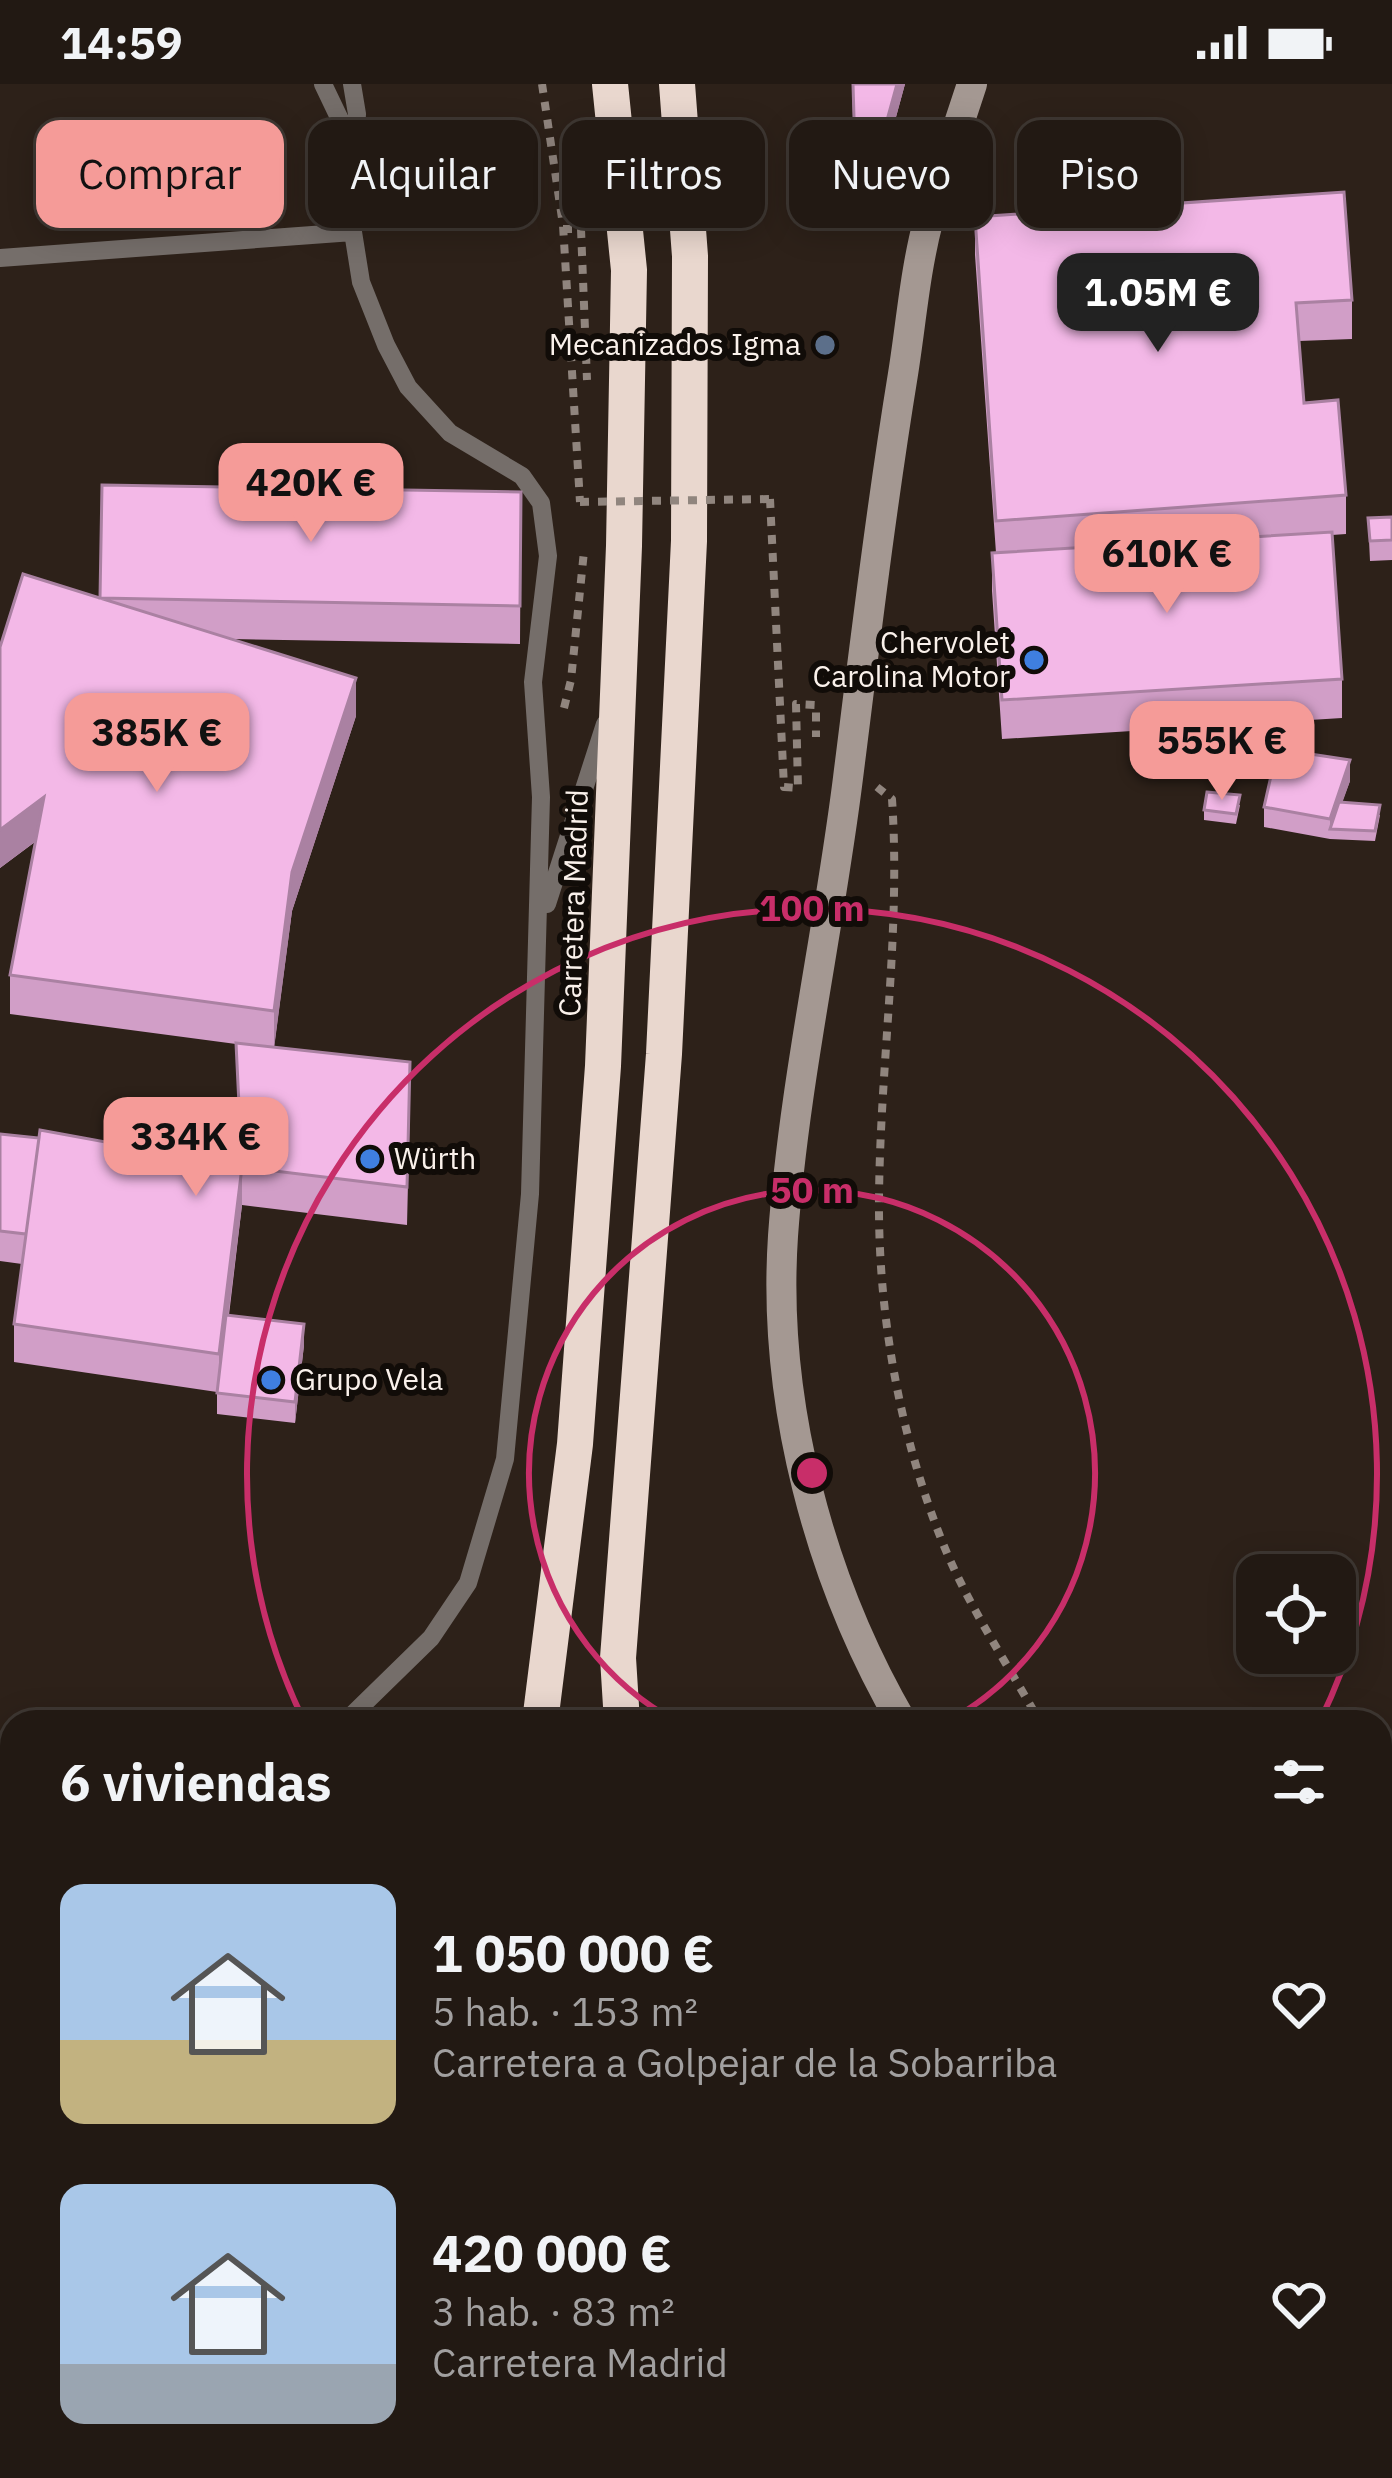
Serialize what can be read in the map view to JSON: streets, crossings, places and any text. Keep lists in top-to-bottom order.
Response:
{
  "streets": {
    "highway": ["Carretera Madrid"]
  },
  "places": [
    "Mecanizados Igma",
    "Chervolet Carolina Motor",
    "Würth",
    "Grupo Vela"
  ],
  "page": {
    "status": "14:59",
    "chip": [
      "Comprar",
      "Alquilar",
      "Filtros",
      "Nuevo",
      "Piso"
    ],
    "price": [
      "1.05M €",
      "420K €",
      "610K €",
      "385K €",
      "555K €",
      "334K €"
    ],
    "heading": "6 viviendas",
    "list": [
      {
        "name": "1 050 000 €",
        "note": "5 hab. · 153 m² · Carretera a Golpejar de la Sobarriba"
      },
      {
        "name": "420 000 €",
        "note": "3 hab. · 83 m² · Carretera Madrid"
      }
    ]
  },
  "rings": ["100 m", "50 m"]
}
